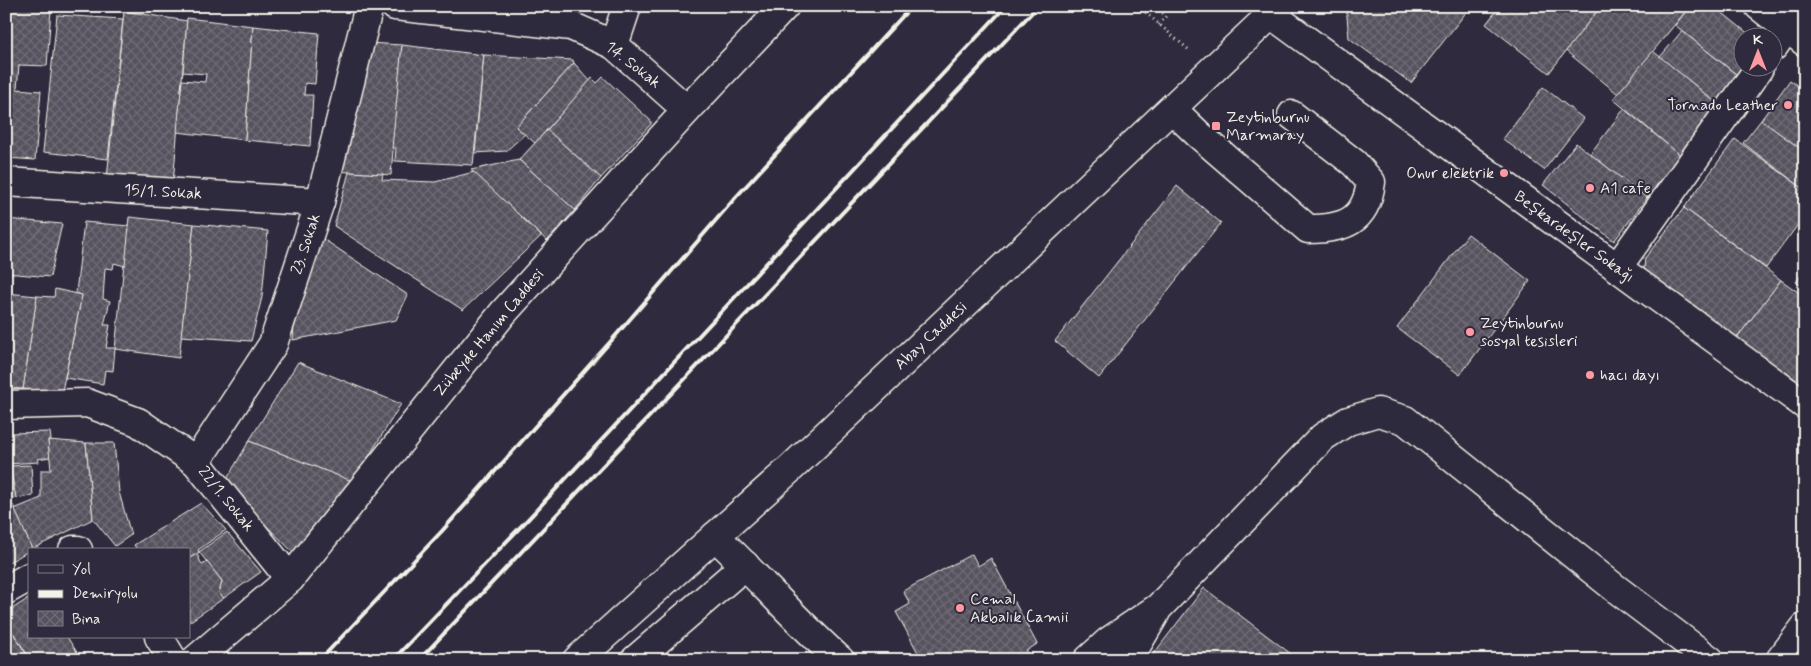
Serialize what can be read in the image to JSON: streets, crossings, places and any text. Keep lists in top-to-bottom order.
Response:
{
  "streets": {
    "street": [
      "14. Sokak",
      "15/1. Sokak",
      "Beşkardeşler Sokağı",
      "23. Sokak",
      "Zübeyde Hanım Caddesi",
      "Abay Caddesi",
      "22/1. Sokak"
    ]
  },
  "crossings": [
    ["14. Sokak", "Zübeyde Hanım Caddesi"],
    ["15/1. Sokak", "23. Sokak"],
    ["Beşkardeşler Sokağı", "Abay Caddesi"],
    ["23. Sokak", "22/1. Sokak"],
    ["Zübeyde Hanım Caddesi", "22/1. Sokak"]
  ],
  "places": {
    "other": [
      "Tornado Leather",
      "Onur elektrik",
      "A1 cafe",
      "Zeytinburnu sosyal tesisleri",
      "hacı dayı",
      "Cemal Akbalık Camii"
    ],
    "transit": ["Zeytinburnu Marmaray"]
  },
  "legend": ["Yol", "Demiryolu", "Bina"],
  "north": "top"
}
